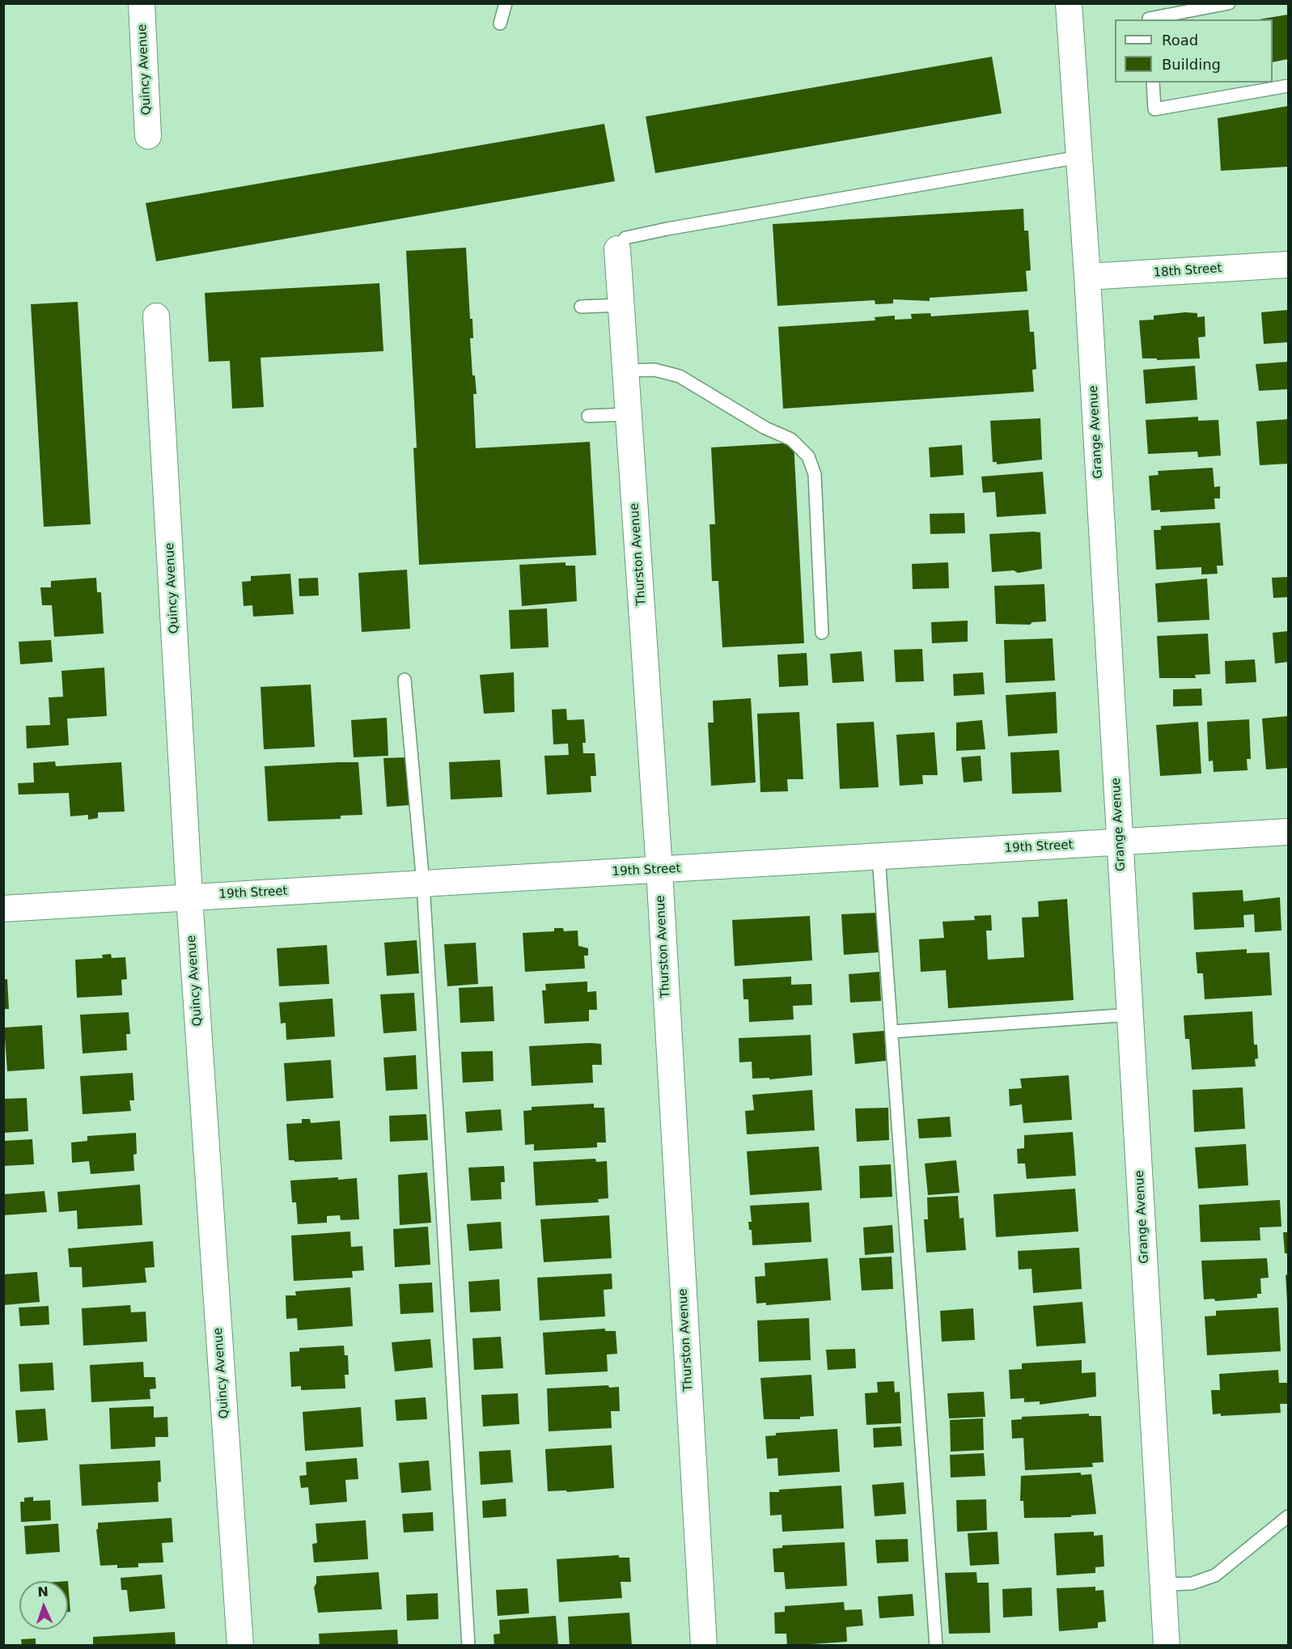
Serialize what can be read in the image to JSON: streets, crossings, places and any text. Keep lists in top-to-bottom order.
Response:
{
  "streets": {
    "street": [
      "Quincy Avenue",
      "18th Street",
      "Grange Avenue",
      "Thurston Avenue",
      "19th Street"
    ]
  },
  "crossings": [
    ["Quincy Avenue", "19th Street"],
    ["18th Street", "Grange Avenue"],
    ["Grange Avenue", "19th Street"],
    ["Thurston Avenue", "19th Street"]
  ],
  "legend": ["Road", "Building"],
  "north": "top"
}
